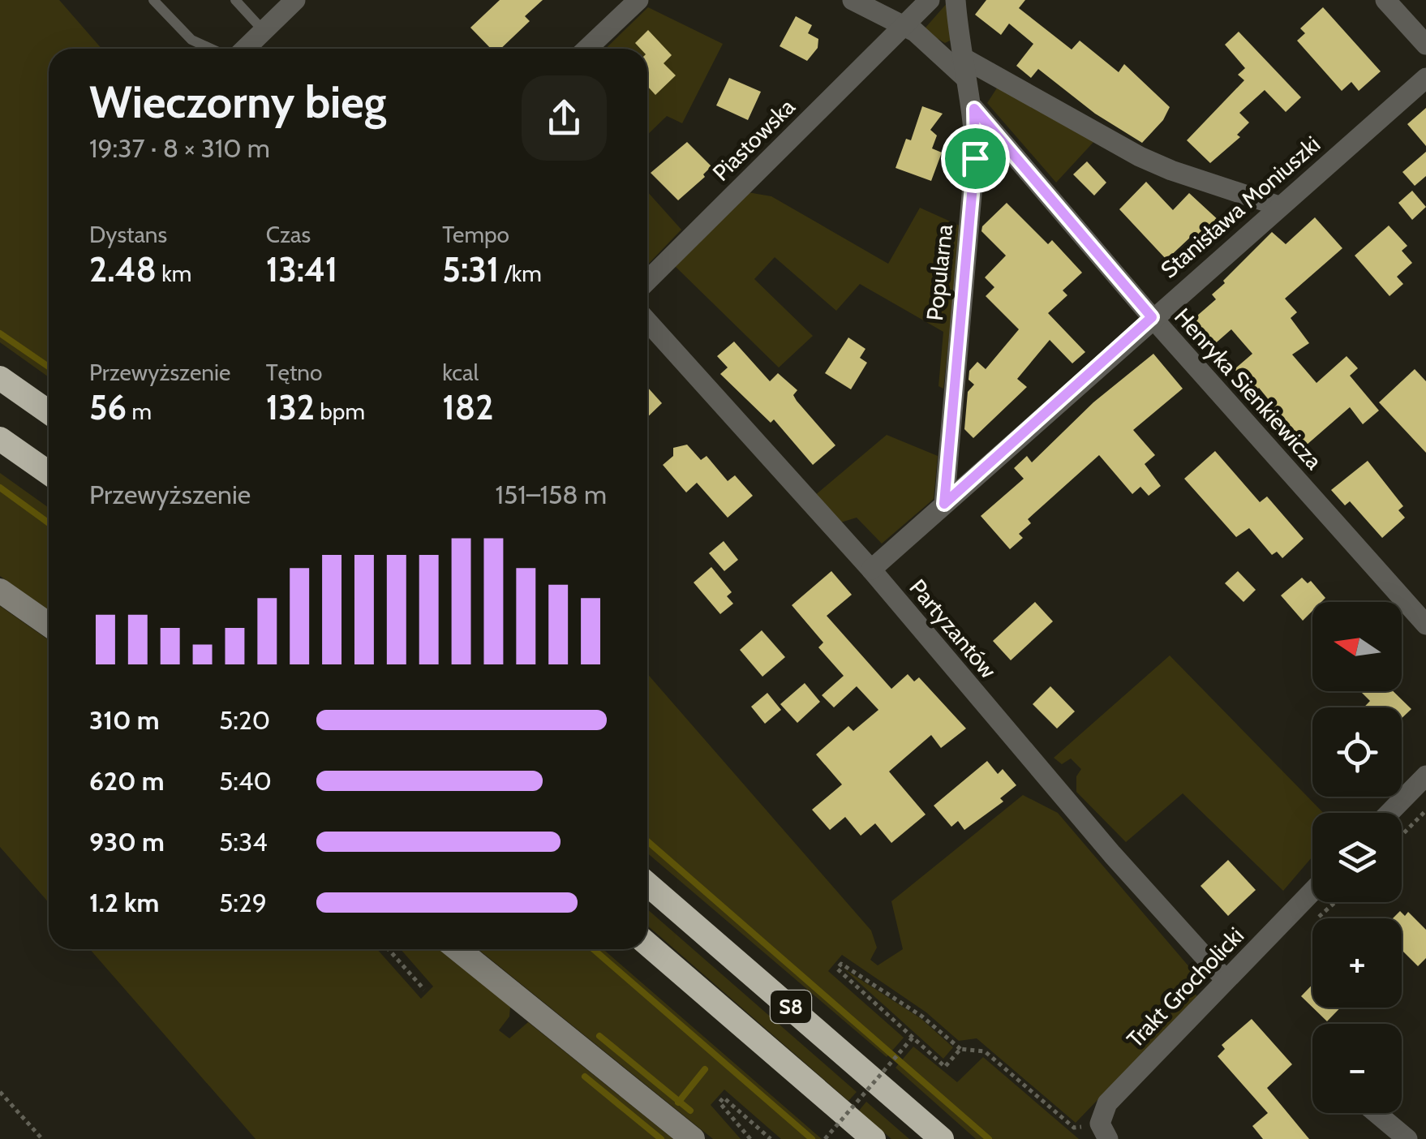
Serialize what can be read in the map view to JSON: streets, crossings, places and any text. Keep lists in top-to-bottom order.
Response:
{
  "streets": {
    "highway": ["S8"],
    "street": [
      "Piastowska",
      "Stanisława Moniuszki",
      "Popularna",
      "Henryka Sienkiewicza",
      "Partyzantów",
      "Trakt Grocholicki"
    ]
  },
  "crossings": [
    ["Stanisława Moniuszki", "Popularna"],
    ["Stanisława Moniuszki", "Henryka Sienkiewicza"],
    ["Stanisława Moniuszki", "Partyzantów"],
    ["Popularna", "Henryka Sienkiewicza"],
    ["Partyzantów", "Trakt Grocholicki"]
  ],
  "north": "left",
  "page": {
    "heading": ["Wieczorny bieg", "19:37 · 8 × 310 m"],
    "stats": [
      ["Dystans", "2.48 km"],
      ["Czas", "13:41"],
      ["Tempo", "5:31 /km"],
      ["Przewyższenie", "56 m"],
      ["Tętno", "132 bpm"],
      ["kcal", "182"]
    ],
    "chart": ["Przewyższenie", "151–158 m"],
    "map_buttons": ["+", "−"],
    "list": [
      {
        "name": "310 m",
        "note": "5:20"
      },
      {
        "name": "620 m",
        "note": "5:40"
      },
      {
        "name": "930 m",
        "note": "5:34"
      },
      {
        "name": "1.2 km",
        "note": "5:29"
      }
    ]
  }
}
